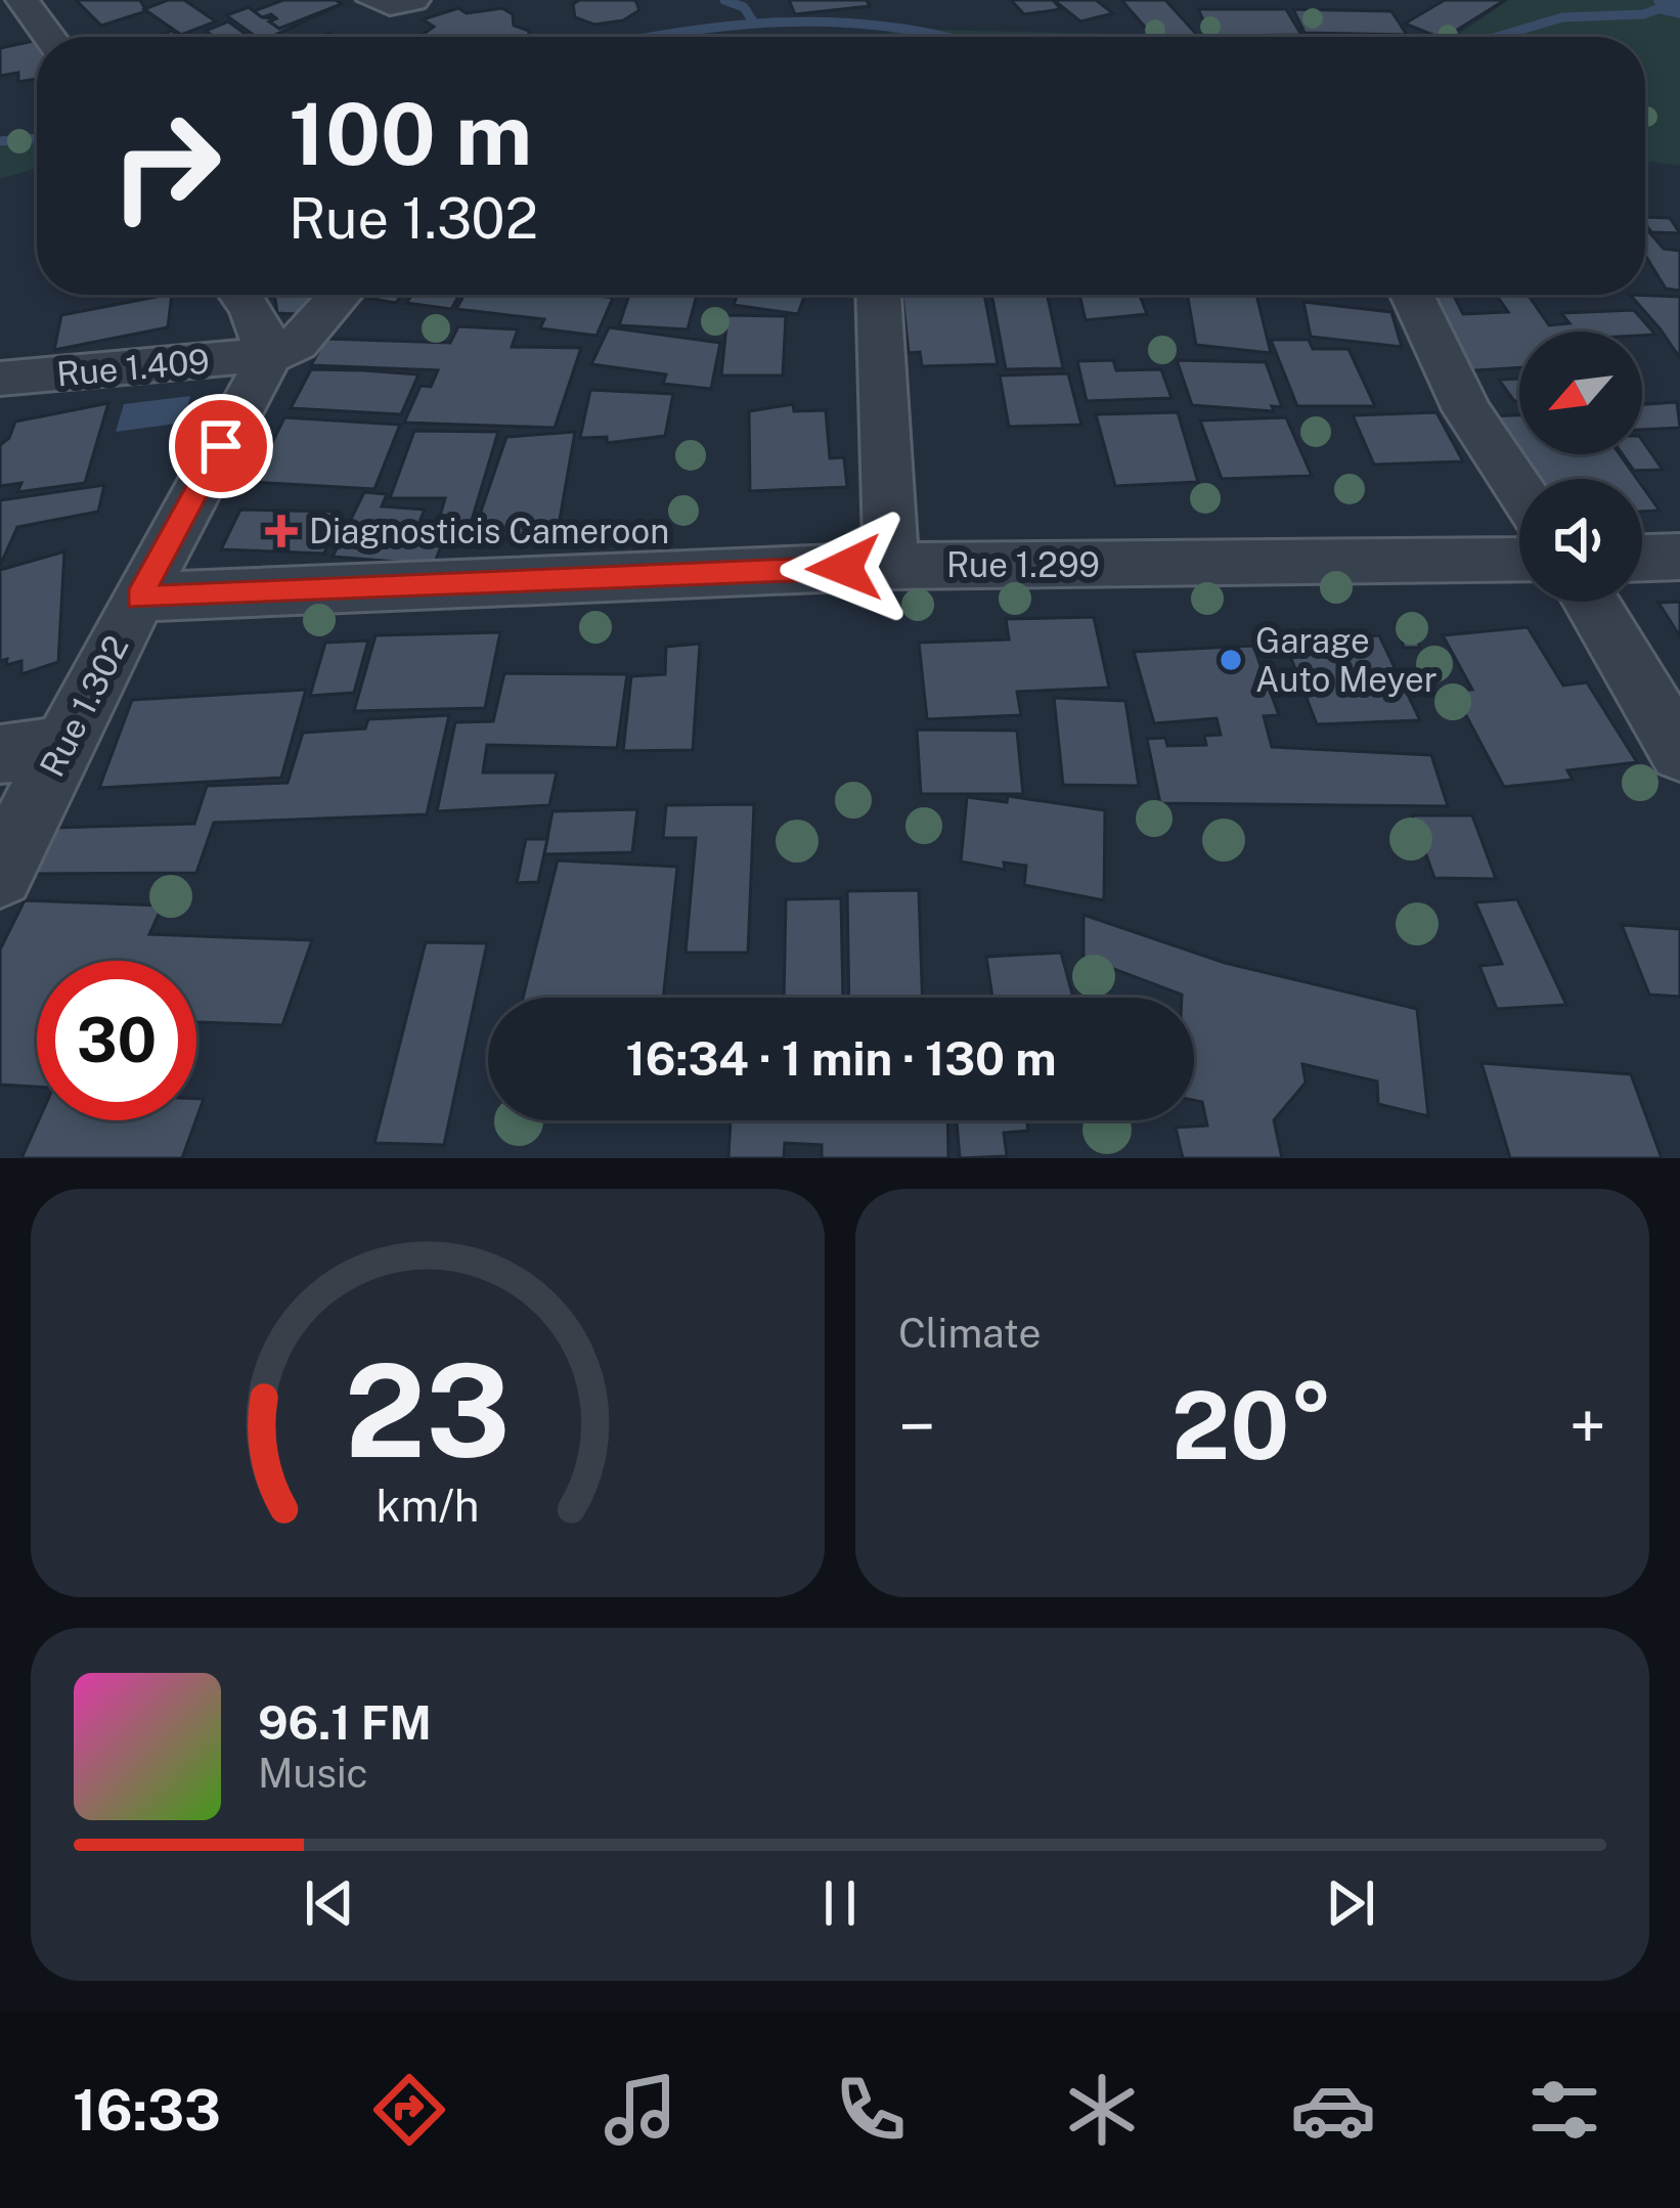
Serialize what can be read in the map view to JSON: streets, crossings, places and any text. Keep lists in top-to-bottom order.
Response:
{
  "streets": {
    "street": ["Rue 1.409", "Rue 1.299", "Rue 1.302"]
  },
  "crossings": [
    ["Rue 1.409", "Rue 1.302"],
    ["Rue 1.299", "Rue 1.302"]
  ],
  "places": {
    "health": ["Diagnosticis Cameroon"],
    "other": ["Garage Auto Meyer"]
  },
  "north": "bottom left",
  "page": {
    "turn": ["100 m", "Rue 1.302"],
    "limit": "30",
    "trip": "16:34 · 1 min · 130 m",
    "tile": "Climate",
    "heat": ["−", "20°", "+"],
    "song": ["96.1 FM", "Music"],
    "tabs": "16:33",
    "gauge": ["23", "km/h"]
  }
}
